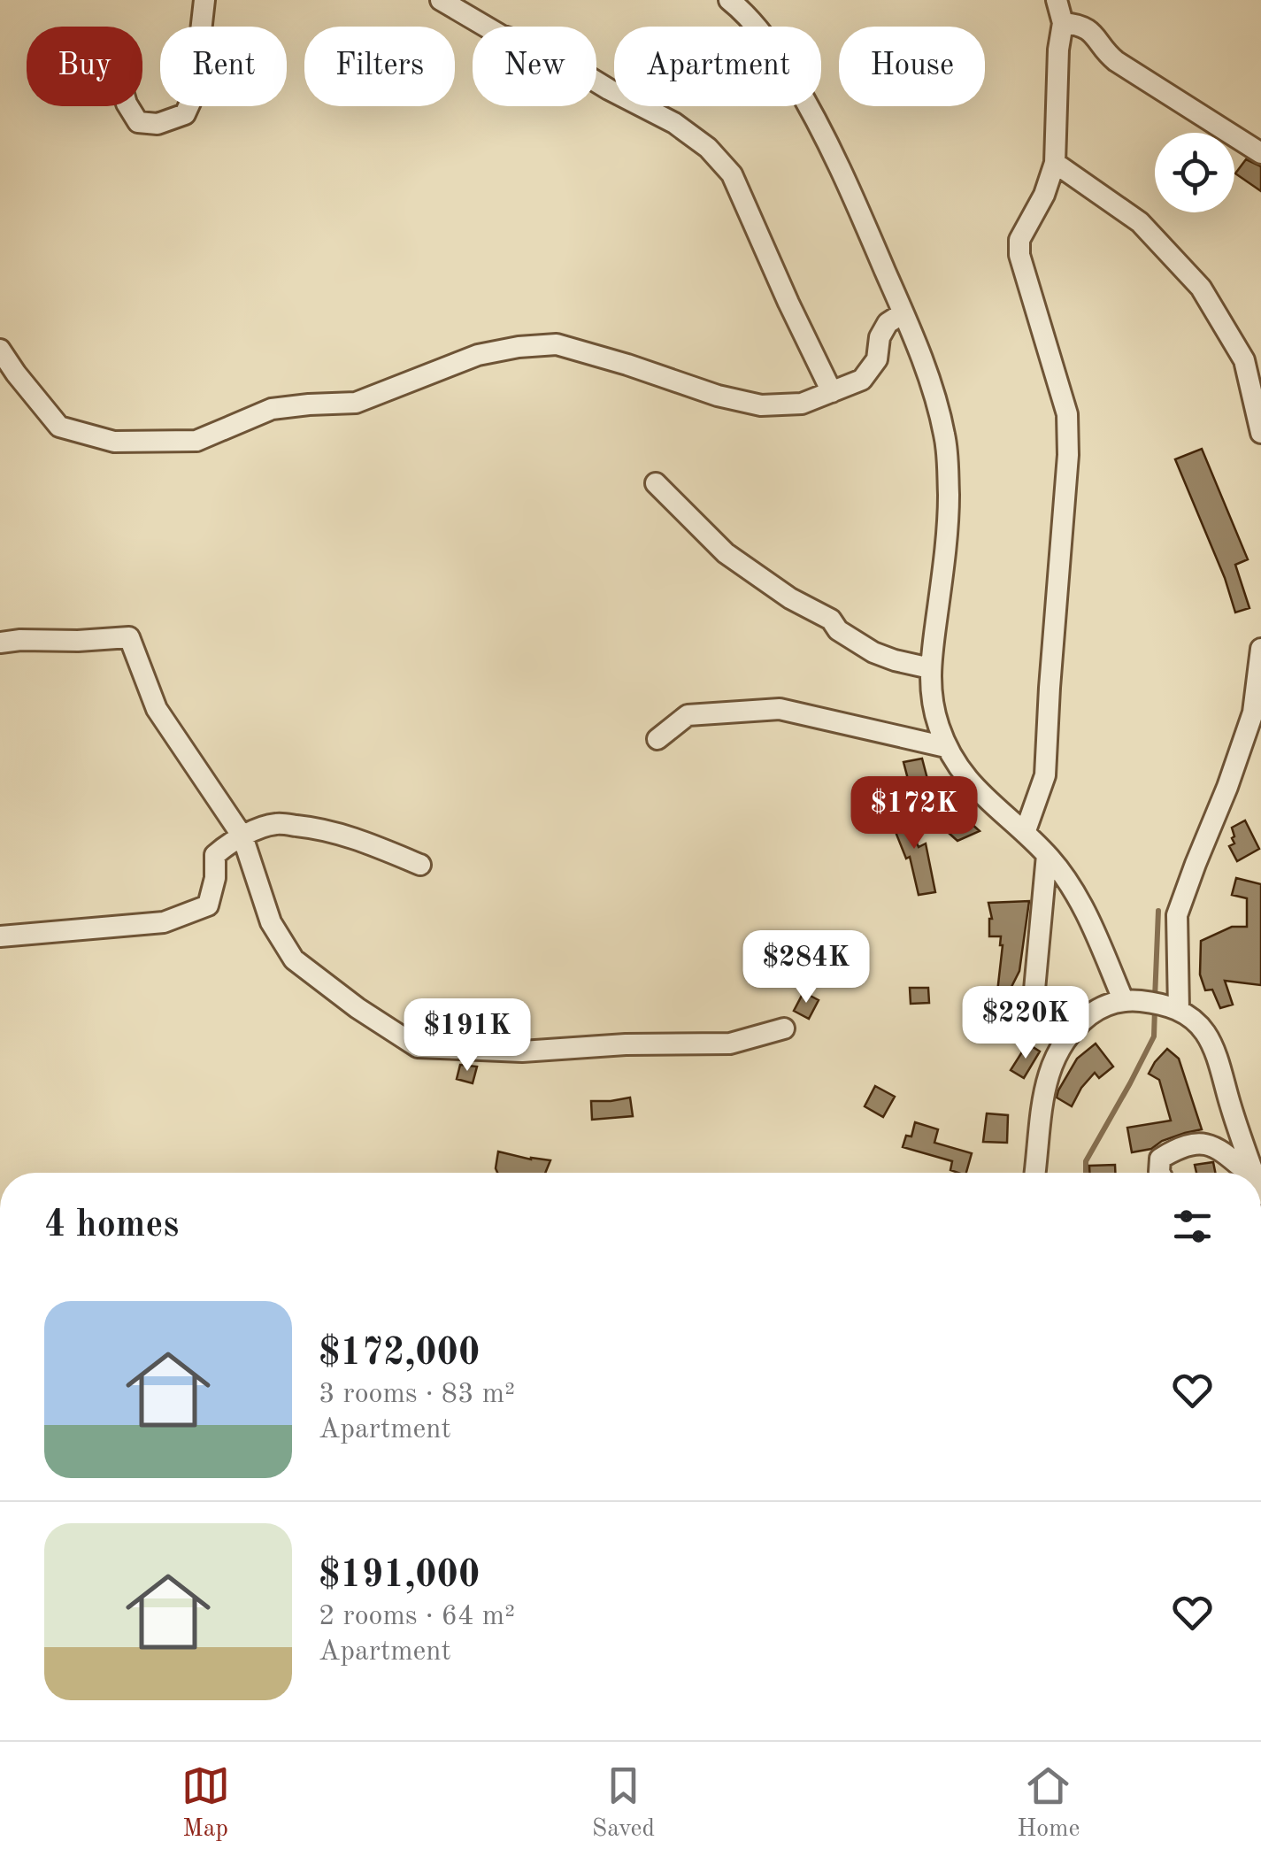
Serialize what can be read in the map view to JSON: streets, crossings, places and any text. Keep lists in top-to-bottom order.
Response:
{
  "page": {
    "chip": [
      "Buy",
      "Rent",
      "Filters",
      "New",
      "Apartment",
      "House"
    ],
    "price": [
      "$172K",
      "$284K",
      "$220K",
      "$191K"
    ],
    "heading": "4 homes",
    "list": [
      {
        "name": "$172,000",
        "note": "3 rooms · 83 m² · Apartment"
      },
      {
        "name": "$191,000",
        "note": "2 rooms · 64 m² · Apartment"
      }
    ],
    "tabs": ["Map", "Saved", "Home"]
  }
}
